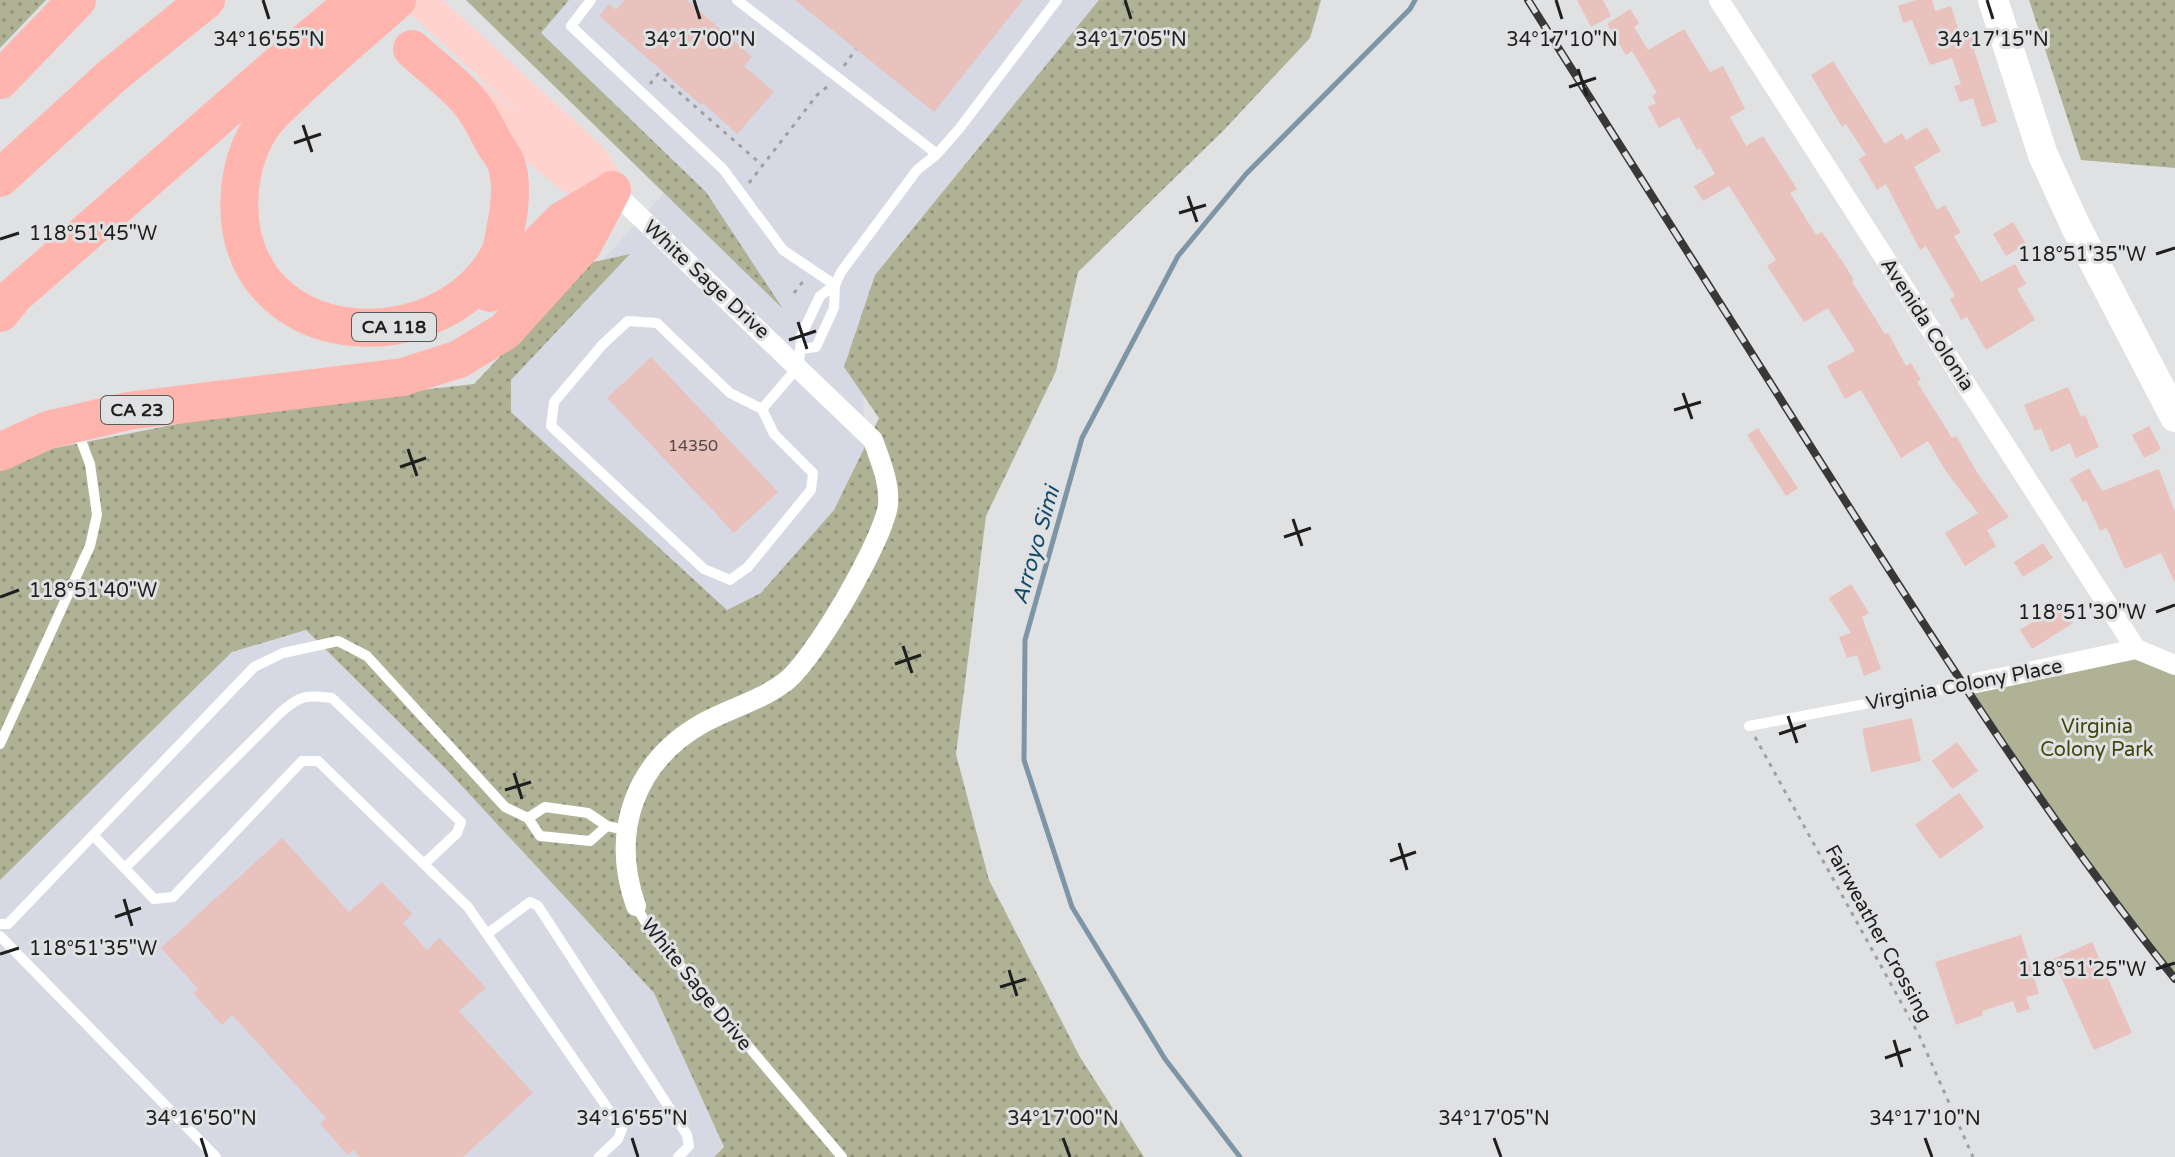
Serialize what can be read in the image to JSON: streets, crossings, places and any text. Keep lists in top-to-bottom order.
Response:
{
  "streets": {
    "highway": ["CA 118", "CA 23"],
    "street": ["White Sage Drive", "Avenida Colonia", "Virginia Colony Place"],
    "path": ["Fairweather Crossing"]
  },
  "crossings": [
    ["White Sage Drive", "CA 23"],
    ["Avenida Colonia", "Virginia Colony Place"],
    ["Virginia Colony Place", "Fairweather Crossing"]
  ],
  "water": ["Arroyo Simi"],
  "parks": ["Virginia Colony Park"],
  "house_numbers": ["14350"],
  "coordinates": [
    "34°16'55\"N",
    "34°17'00\"N",
    "34°17'05\"N",
    "34°17'10\"N",
    "34°17'15\"N",
    "118°51'45\"W",
    "118°51'35\"W",
    "118°51'40\"W",
    "118°51'30\"W",
    "118°51'25\"W",
    "34°16'50\"N"
  ]
}
